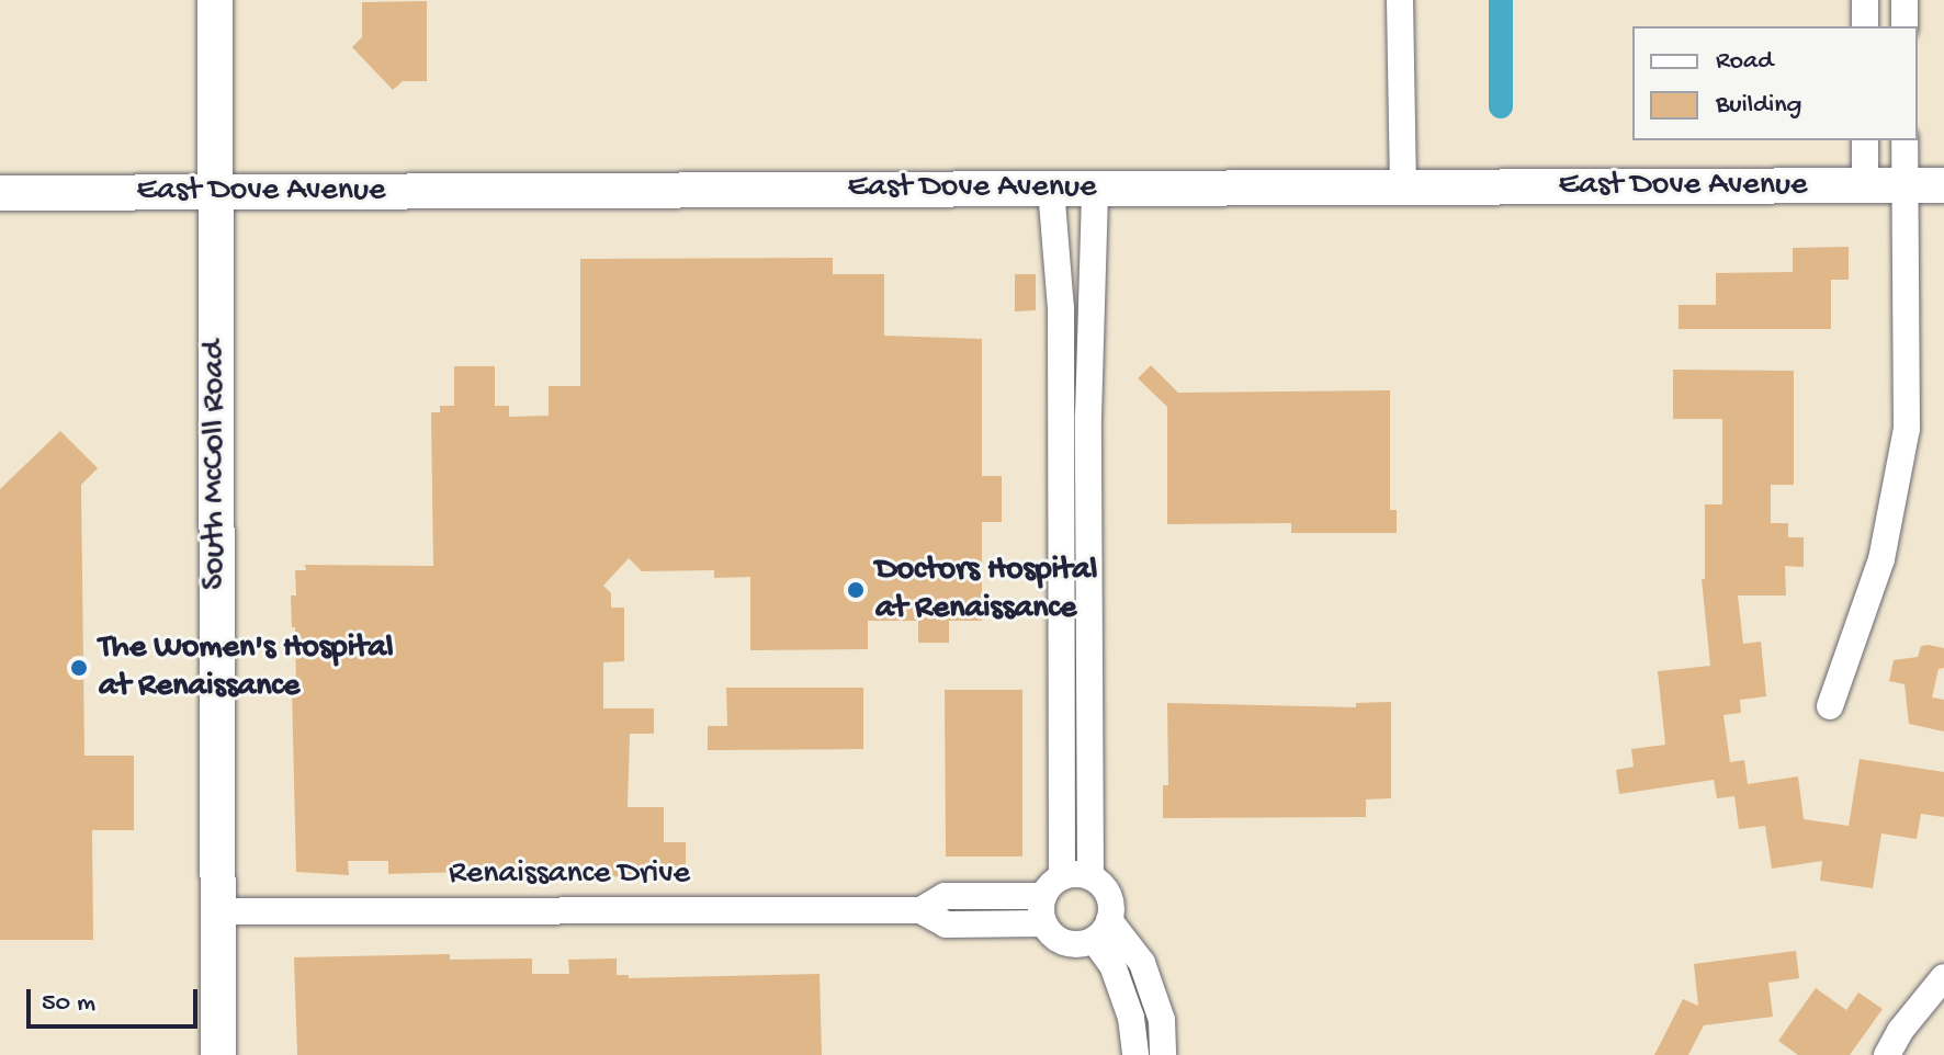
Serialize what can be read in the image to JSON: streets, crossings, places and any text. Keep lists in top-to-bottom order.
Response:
{
  "streets": {
    "main road": ["East Dove Avenue", "South McColl Road"],
    "street": ["Renaissance Drive"]
  },
  "crossings": [
    ["East Dove Avenue", "South McColl Road"],
    ["South McColl Road", "Renaissance Drive"]
  ],
  "places": ["Doctors Hospital at Renaissance", "The Women's Hospital at Renaissance"],
  "legend": ["Road", "Building"],
  "scale_bar": "50 m"
}
